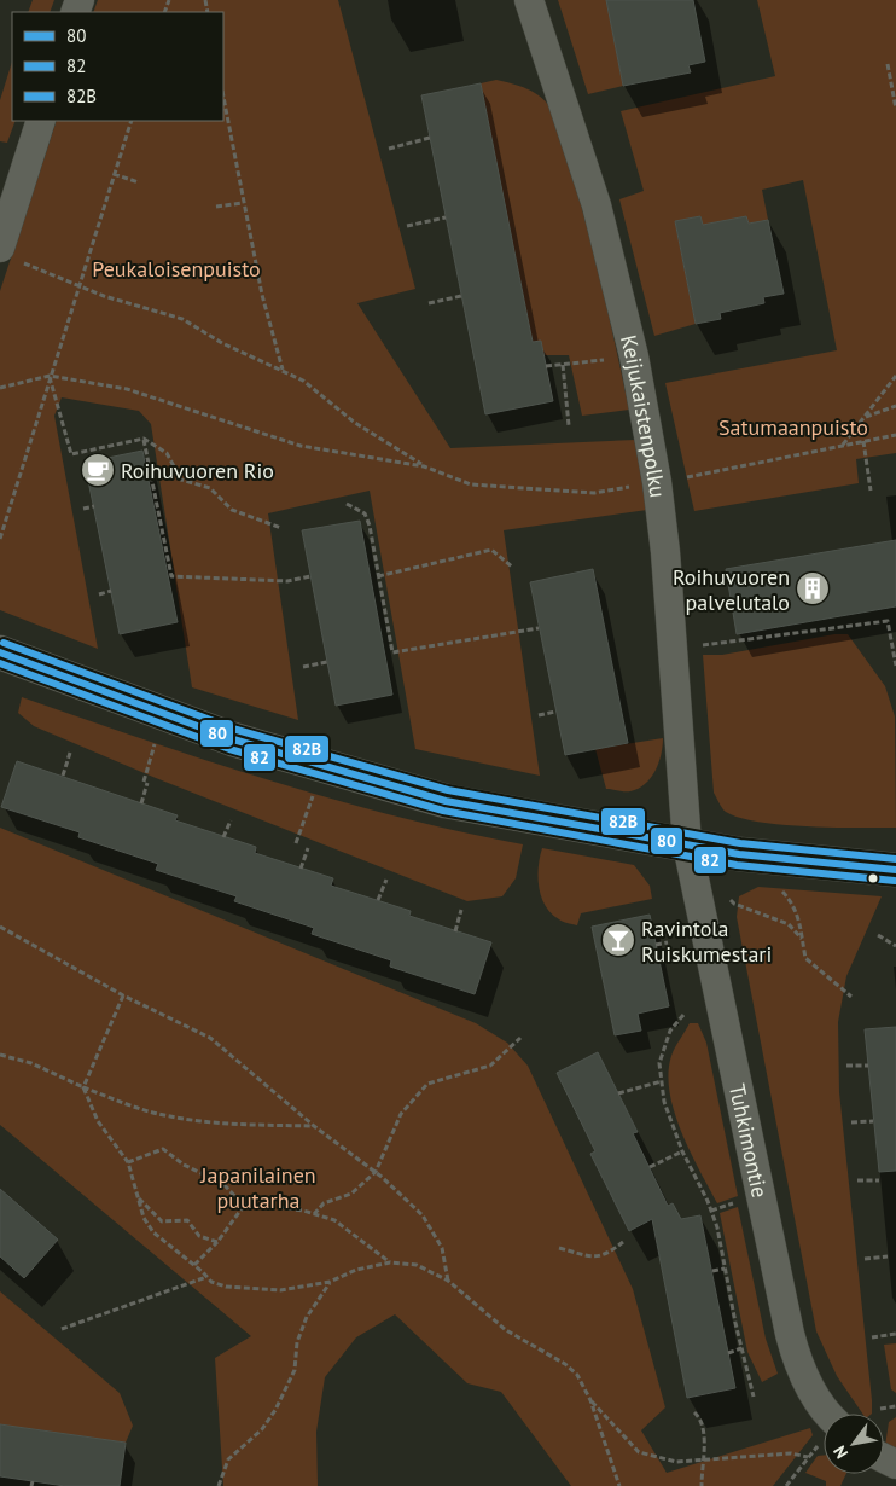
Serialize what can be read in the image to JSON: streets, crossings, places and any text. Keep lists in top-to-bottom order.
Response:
{
  "streets": {
    "street": ["Keijukaistenpolku", "Tuhkimontie"]
  },
  "crossings": [
    ["Keijukaistenpolku", "Tuhkimontie"]
  ],
  "parks": ["Peukaloisenpuisto", "Satumaanpuisto", "Japanilainen puutarha"],
  "places": {
    "cafe": ["Roihuvuoren Rio"],
    "building": ["Roihuvuoren palvelutalo"],
    "bar": ["Ravintola Ruiskumestari"]
  },
  "lines": ["transit line 82B", "transit line 80", "transit line 82"],
  "legend": ["80", "82", "82B"],
  "north": "bottom left"
}
